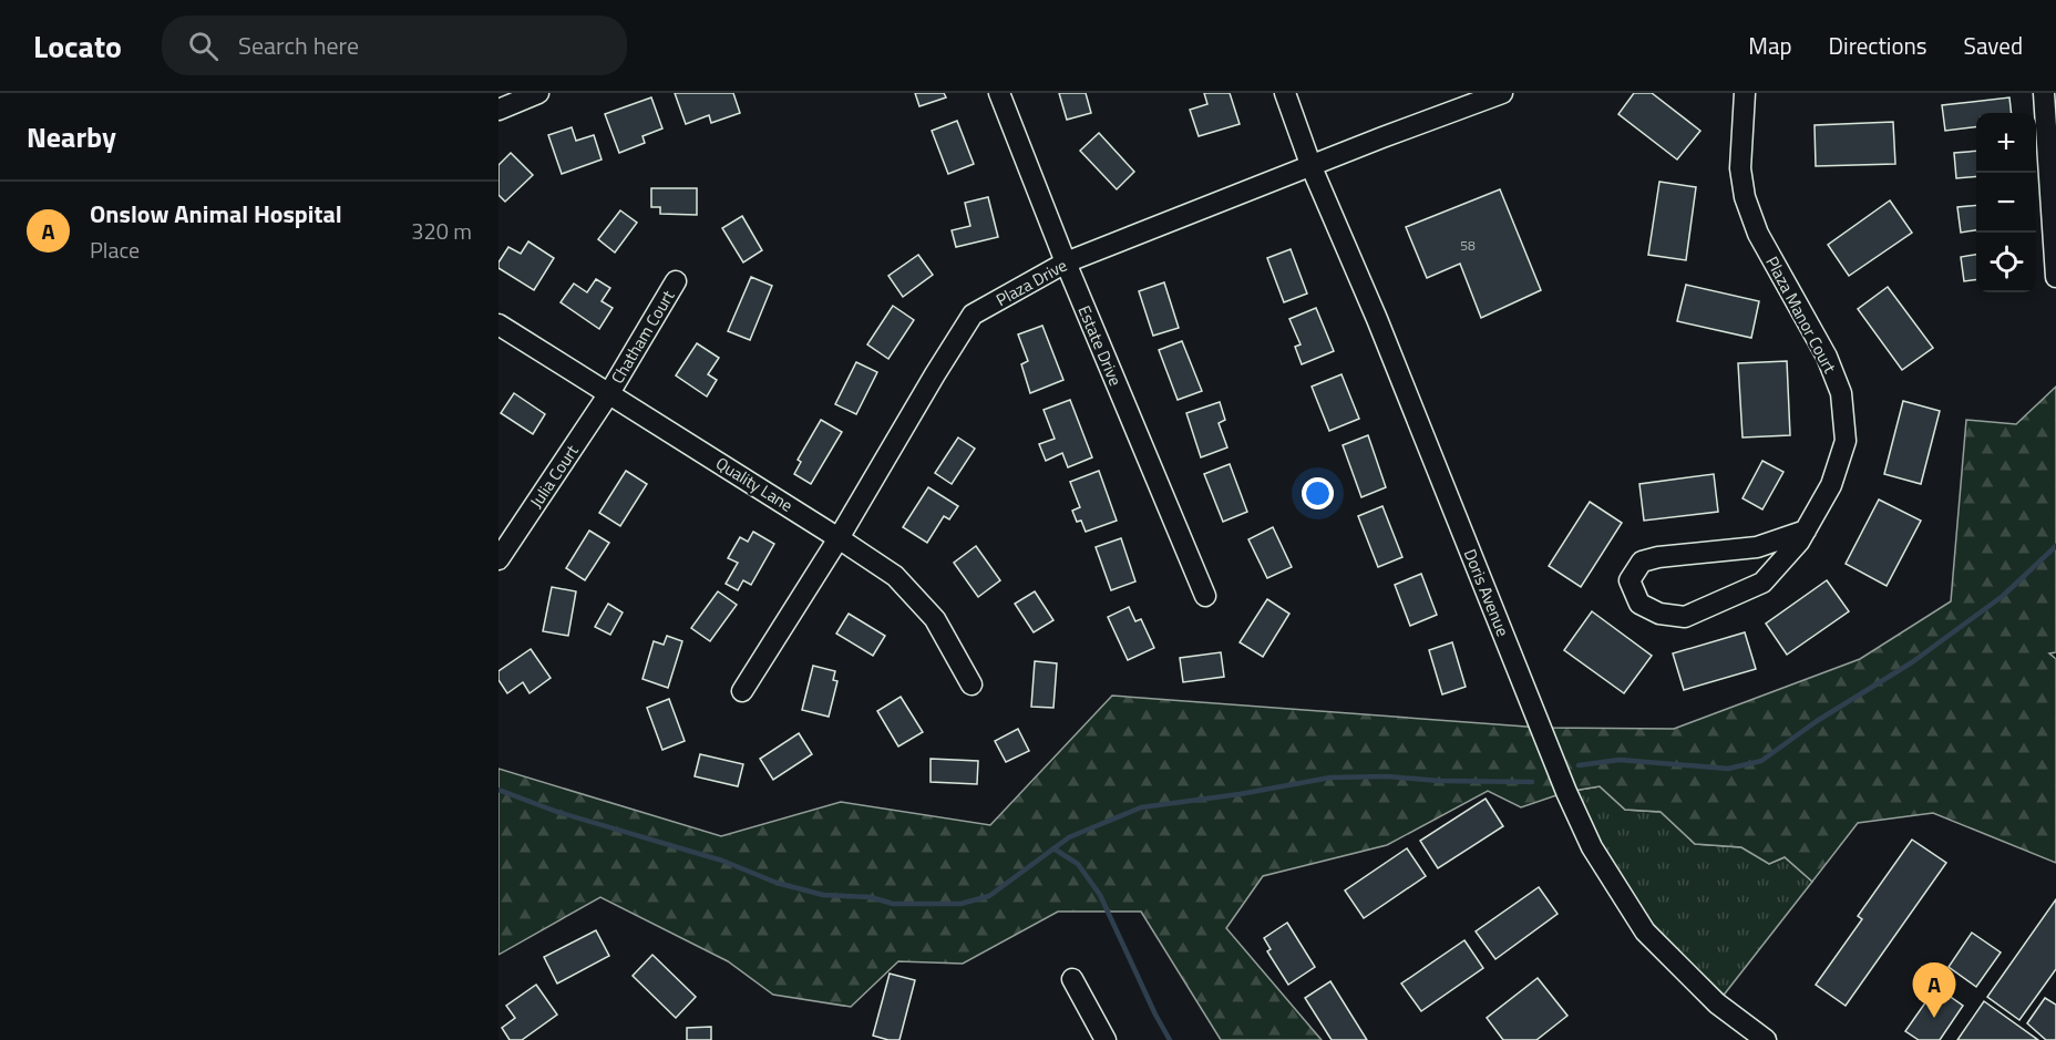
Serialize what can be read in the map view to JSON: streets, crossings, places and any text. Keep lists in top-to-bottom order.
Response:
{
  "streets": {
    "street": [
      "Plaza Drive",
      "Plaza Manor Court",
      "Chatham Court",
      "Estate Drive",
      "Julia Court",
      "Quality Lane",
      "Doris Avenue"
    ]
  },
  "crossings": [
    ["Plaza Drive", "Estate Drive"],
    ["Plaza Drive", "Quality Lane"],
    ["Plaza Drive", "Doris Avenue"],
    ["Chatham Court", "Julia Court"],
    ["Chatham Court", "Quality Lane"],
    ["Julia Court", "Quality Lane"]
  ],
  "house_numbers": ["58"],
  "page": {
    "header": "Locato",
    "search": "Search here",
    "nav": ["Map", "Directions", "Saved"],
    "heading": "Nearby",
    "map_buttons": ["+", "−"],
    "list": [
      {
        "mark": "A",
        "name": "Onslow Animal Hospital",
        "note": "Place",
        "value": "320 m"
      }
    ],
    "pins": "A"
  }
}
